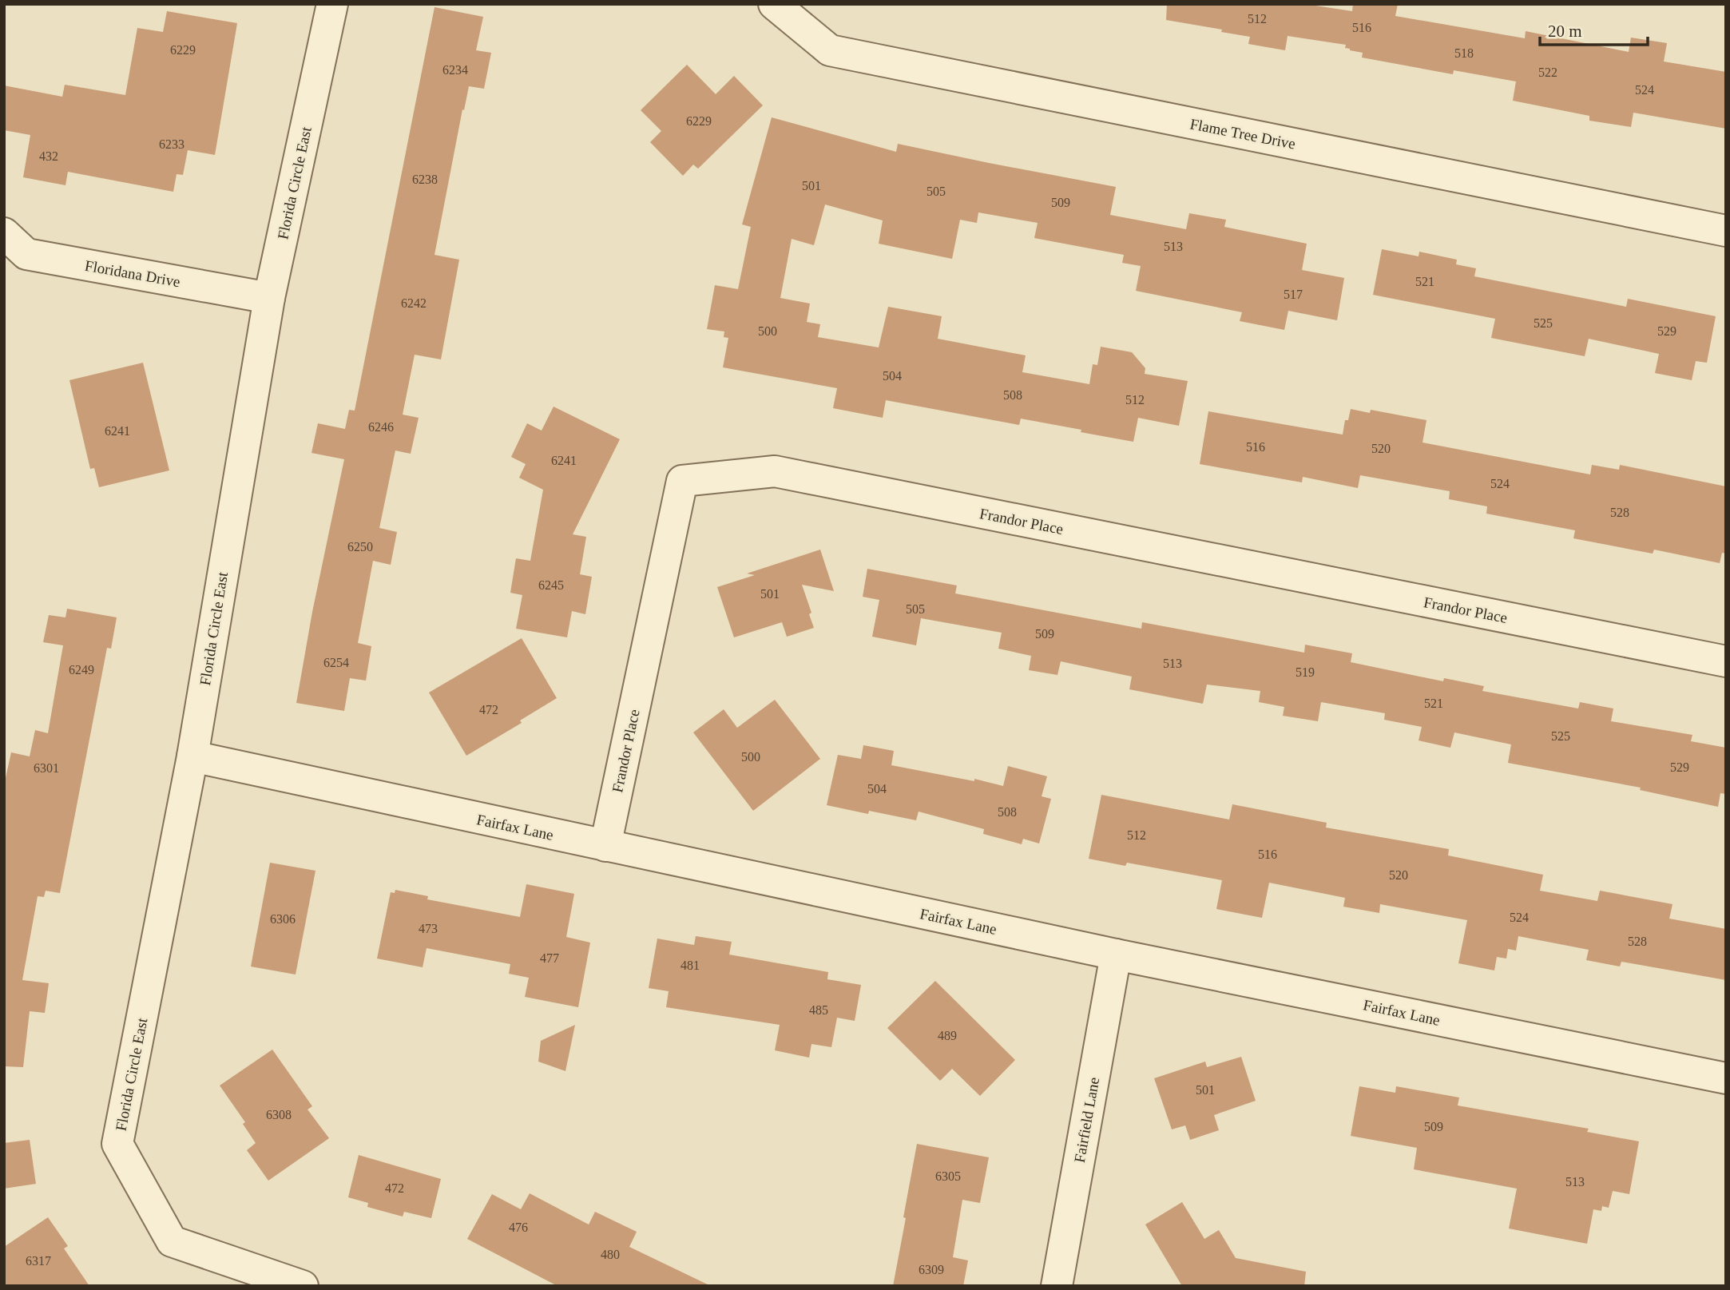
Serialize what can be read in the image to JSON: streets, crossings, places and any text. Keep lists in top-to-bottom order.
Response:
{
  "streets": {
    "street": [
      "Flame Tree Drive",
      "Florida Circle East",
      "Floridana Drive",
      "Frandor Place",
      "Fairfax Lane",
      "Fairfield Lane"
    ]
  },
  "crossings": [
    ["Florida Circle East", "Floridana Drive"],
    ["Florida Circle East", "Fairfax Lane"],
    ["Frandor Place", "Fairfax Lane"],
    ["Fairfax Lane", "Fairfield Lane"]
  ],
  "house_numbers": [
    "512",
    "516",
    "6229",
    "518",
    "6234",
    "522",
    "524",
    "6229",
    "6233",
    "432",
    "6238",
    "501",
    "505",
    "509",
    "513",
    "521",
    "517",
    "6242",
    "525",
    "500",
    "529",
    "504",
    "508",
    "512",
    "6246",
    "6241",
    "516",
    "520",
    "6241",
    "524",
    "528",
    "6250",
    "6245",
    "501",
    "505",
    "509",
    "6254",
    "513",
    "6249",
    "519",
    "521",
    "472",
    "525",
    "500",
    "529",
    "6301",
    "504",
    "508",
    "512",
    "516",
    "520",
    "524",
    "6306",
    "473",
    "528",
    "477",
    "481",
    "485",
    "489",
    "501",
    "6308",
    "509",
    "6305",
    "513",
    "472",
    "476",
    "480",
    "6317",
    "6309"
  ],
  "scale_bar": "20 m"
}
